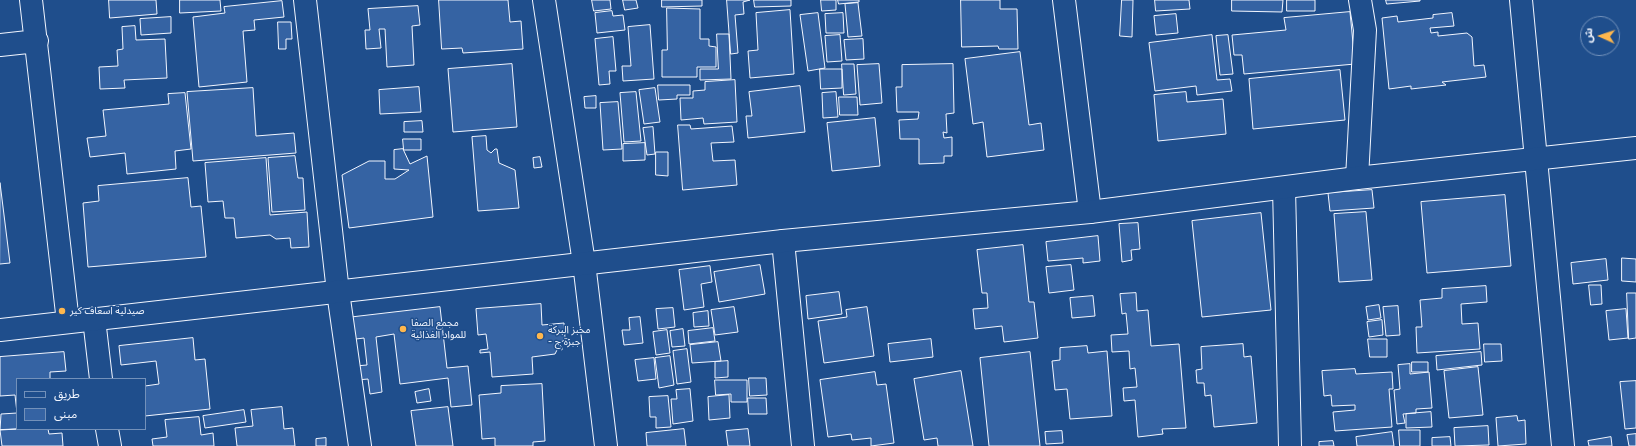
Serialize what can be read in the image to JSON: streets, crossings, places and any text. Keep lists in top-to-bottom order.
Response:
{
  "places": ["صيدلية اسعاف كير", "مجمع الصفا للمواد الغذائية", "مخبز البركة - جبرة ج"],
  "legend": ["طريق", "مبنى"],
  "north": "left"
}
